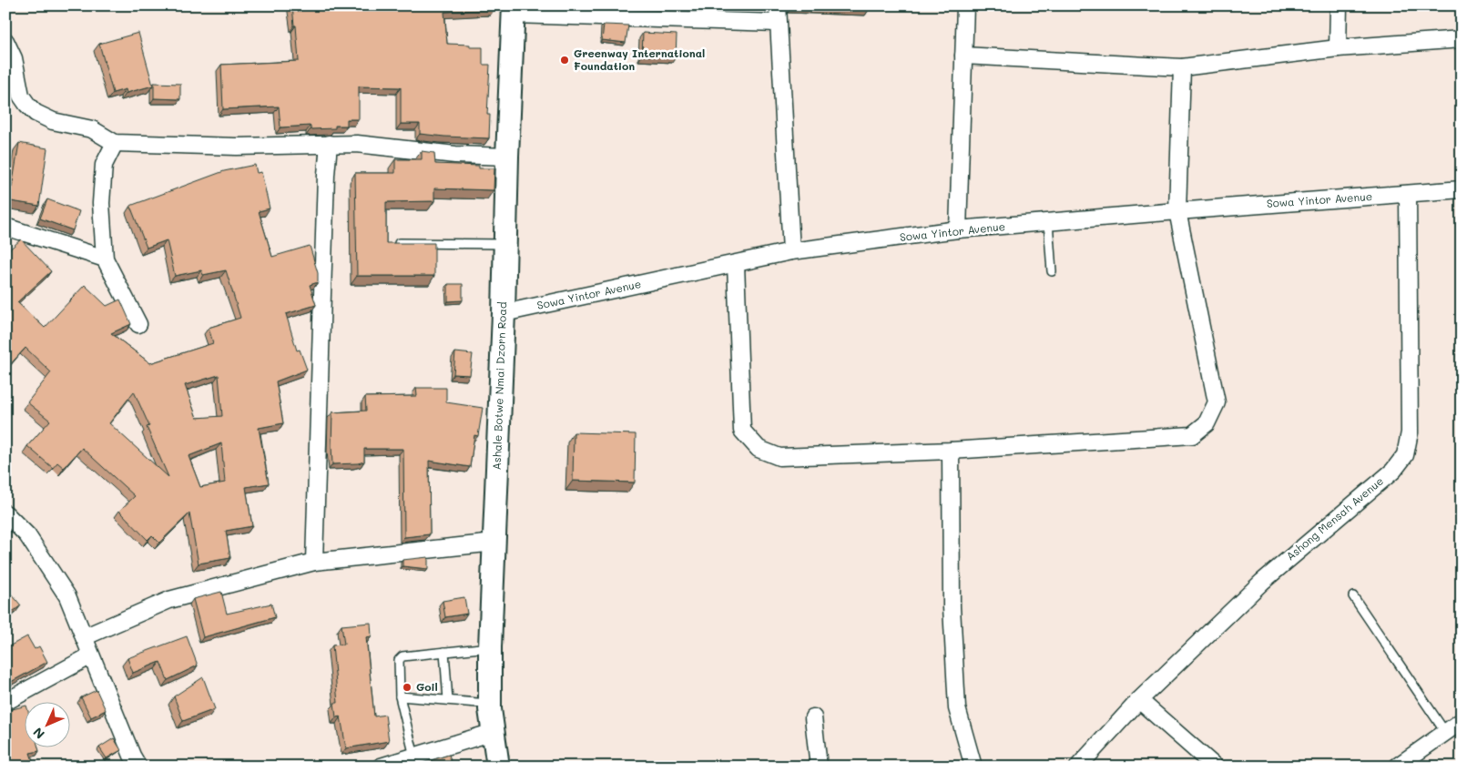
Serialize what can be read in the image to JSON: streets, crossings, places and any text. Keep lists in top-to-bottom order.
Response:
{
  "streets": {
    "main road": ["Ashale Botwe Nmai Dzorn Road"],
    "street": ["Sowa Yintor Avenue", "Ashong Mensah Avenue"]
  },
  "crossings": [
    ["Sowa Yintor Avenue", "Ashale Botwe Nmai Dzorn Road"],
    ["Sowa Yintor Avenue", "Ashong Mensah Avenue"]
  ],
  "places": ["Greenway International Foundation", "Goil"],
  "north": "bottom left"
}
